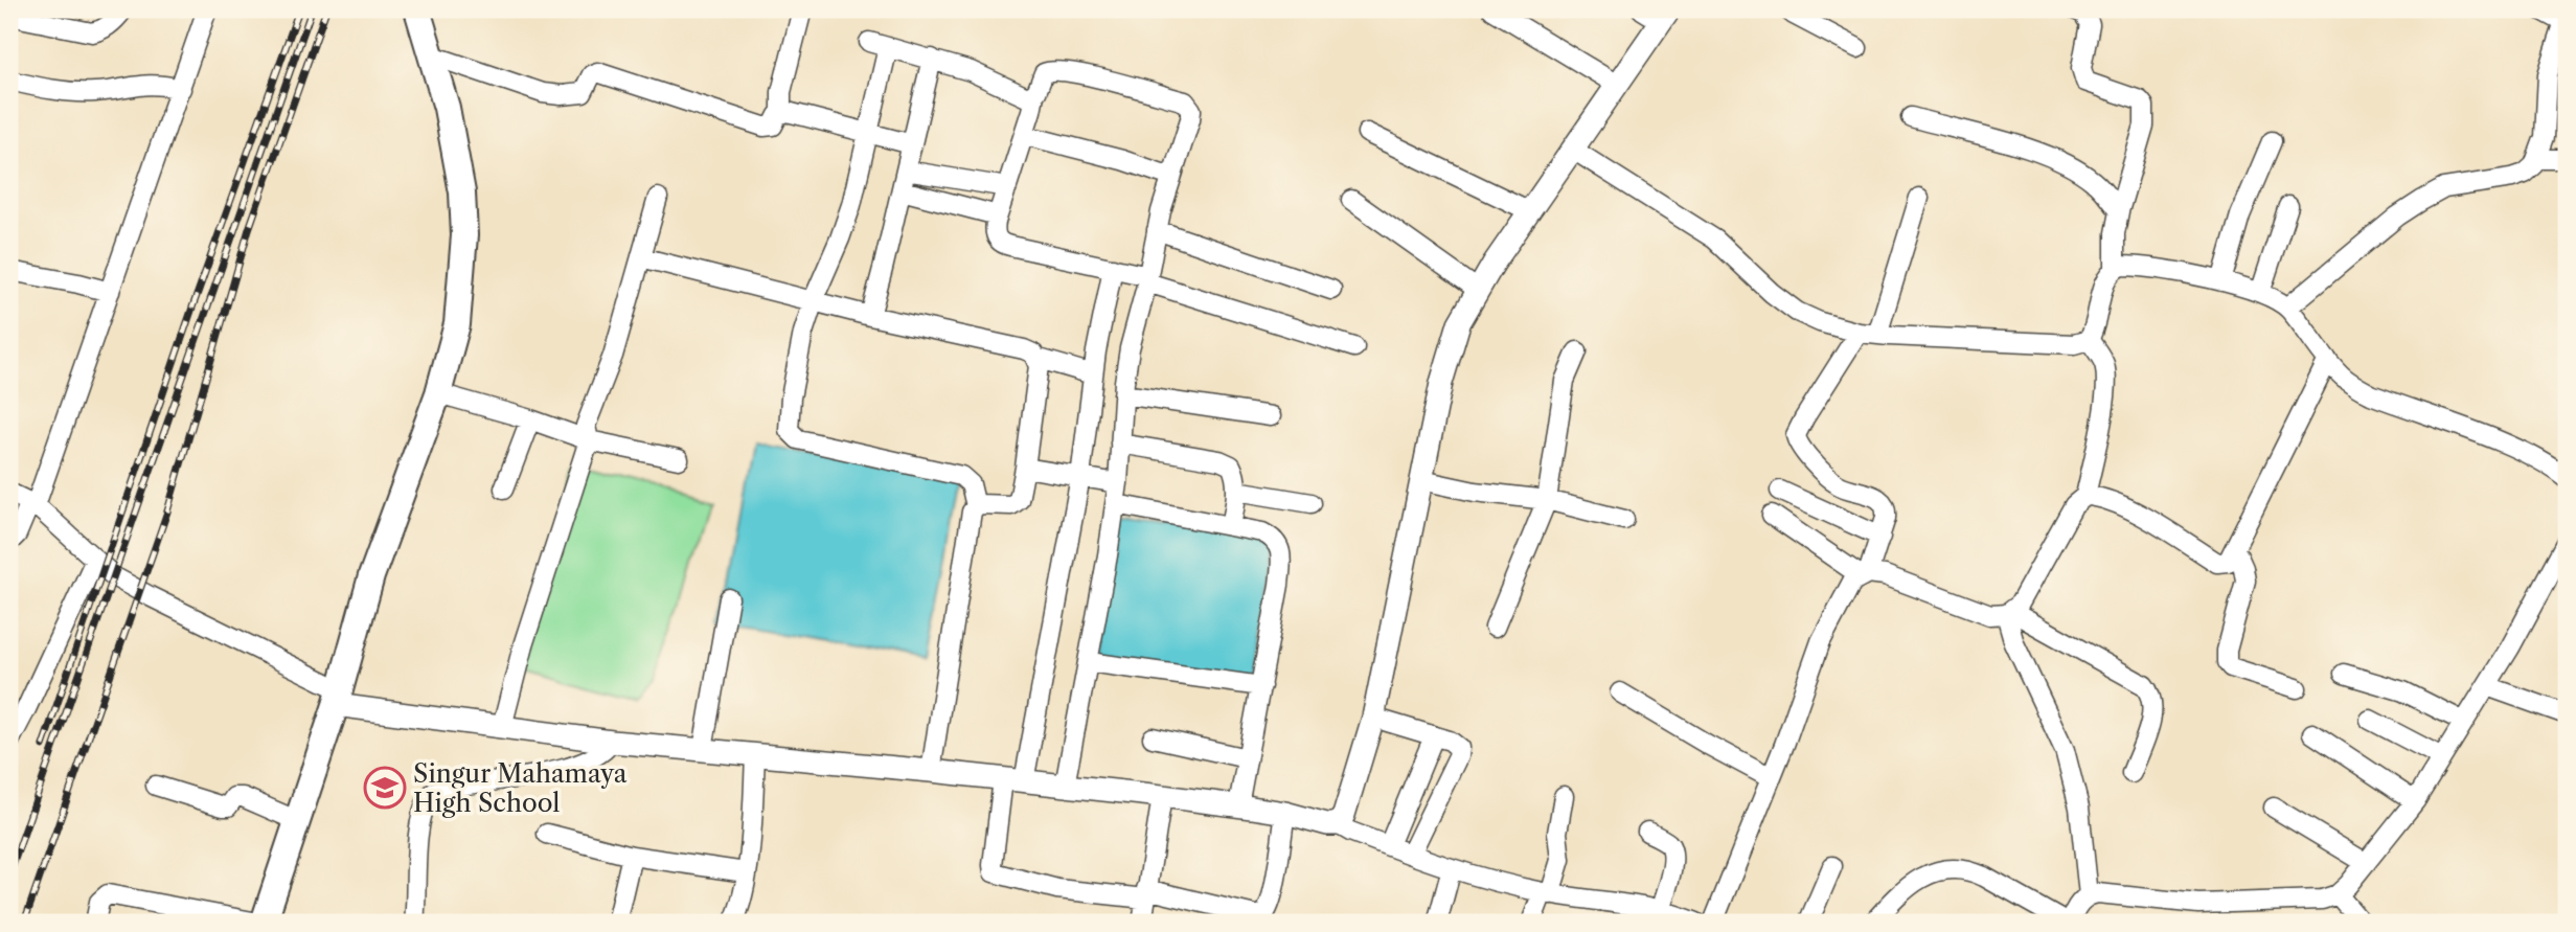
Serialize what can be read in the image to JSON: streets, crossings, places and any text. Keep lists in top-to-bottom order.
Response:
{
  "places": {
    "school or university": ["Singur Mahamaya High School"]
  }
}
